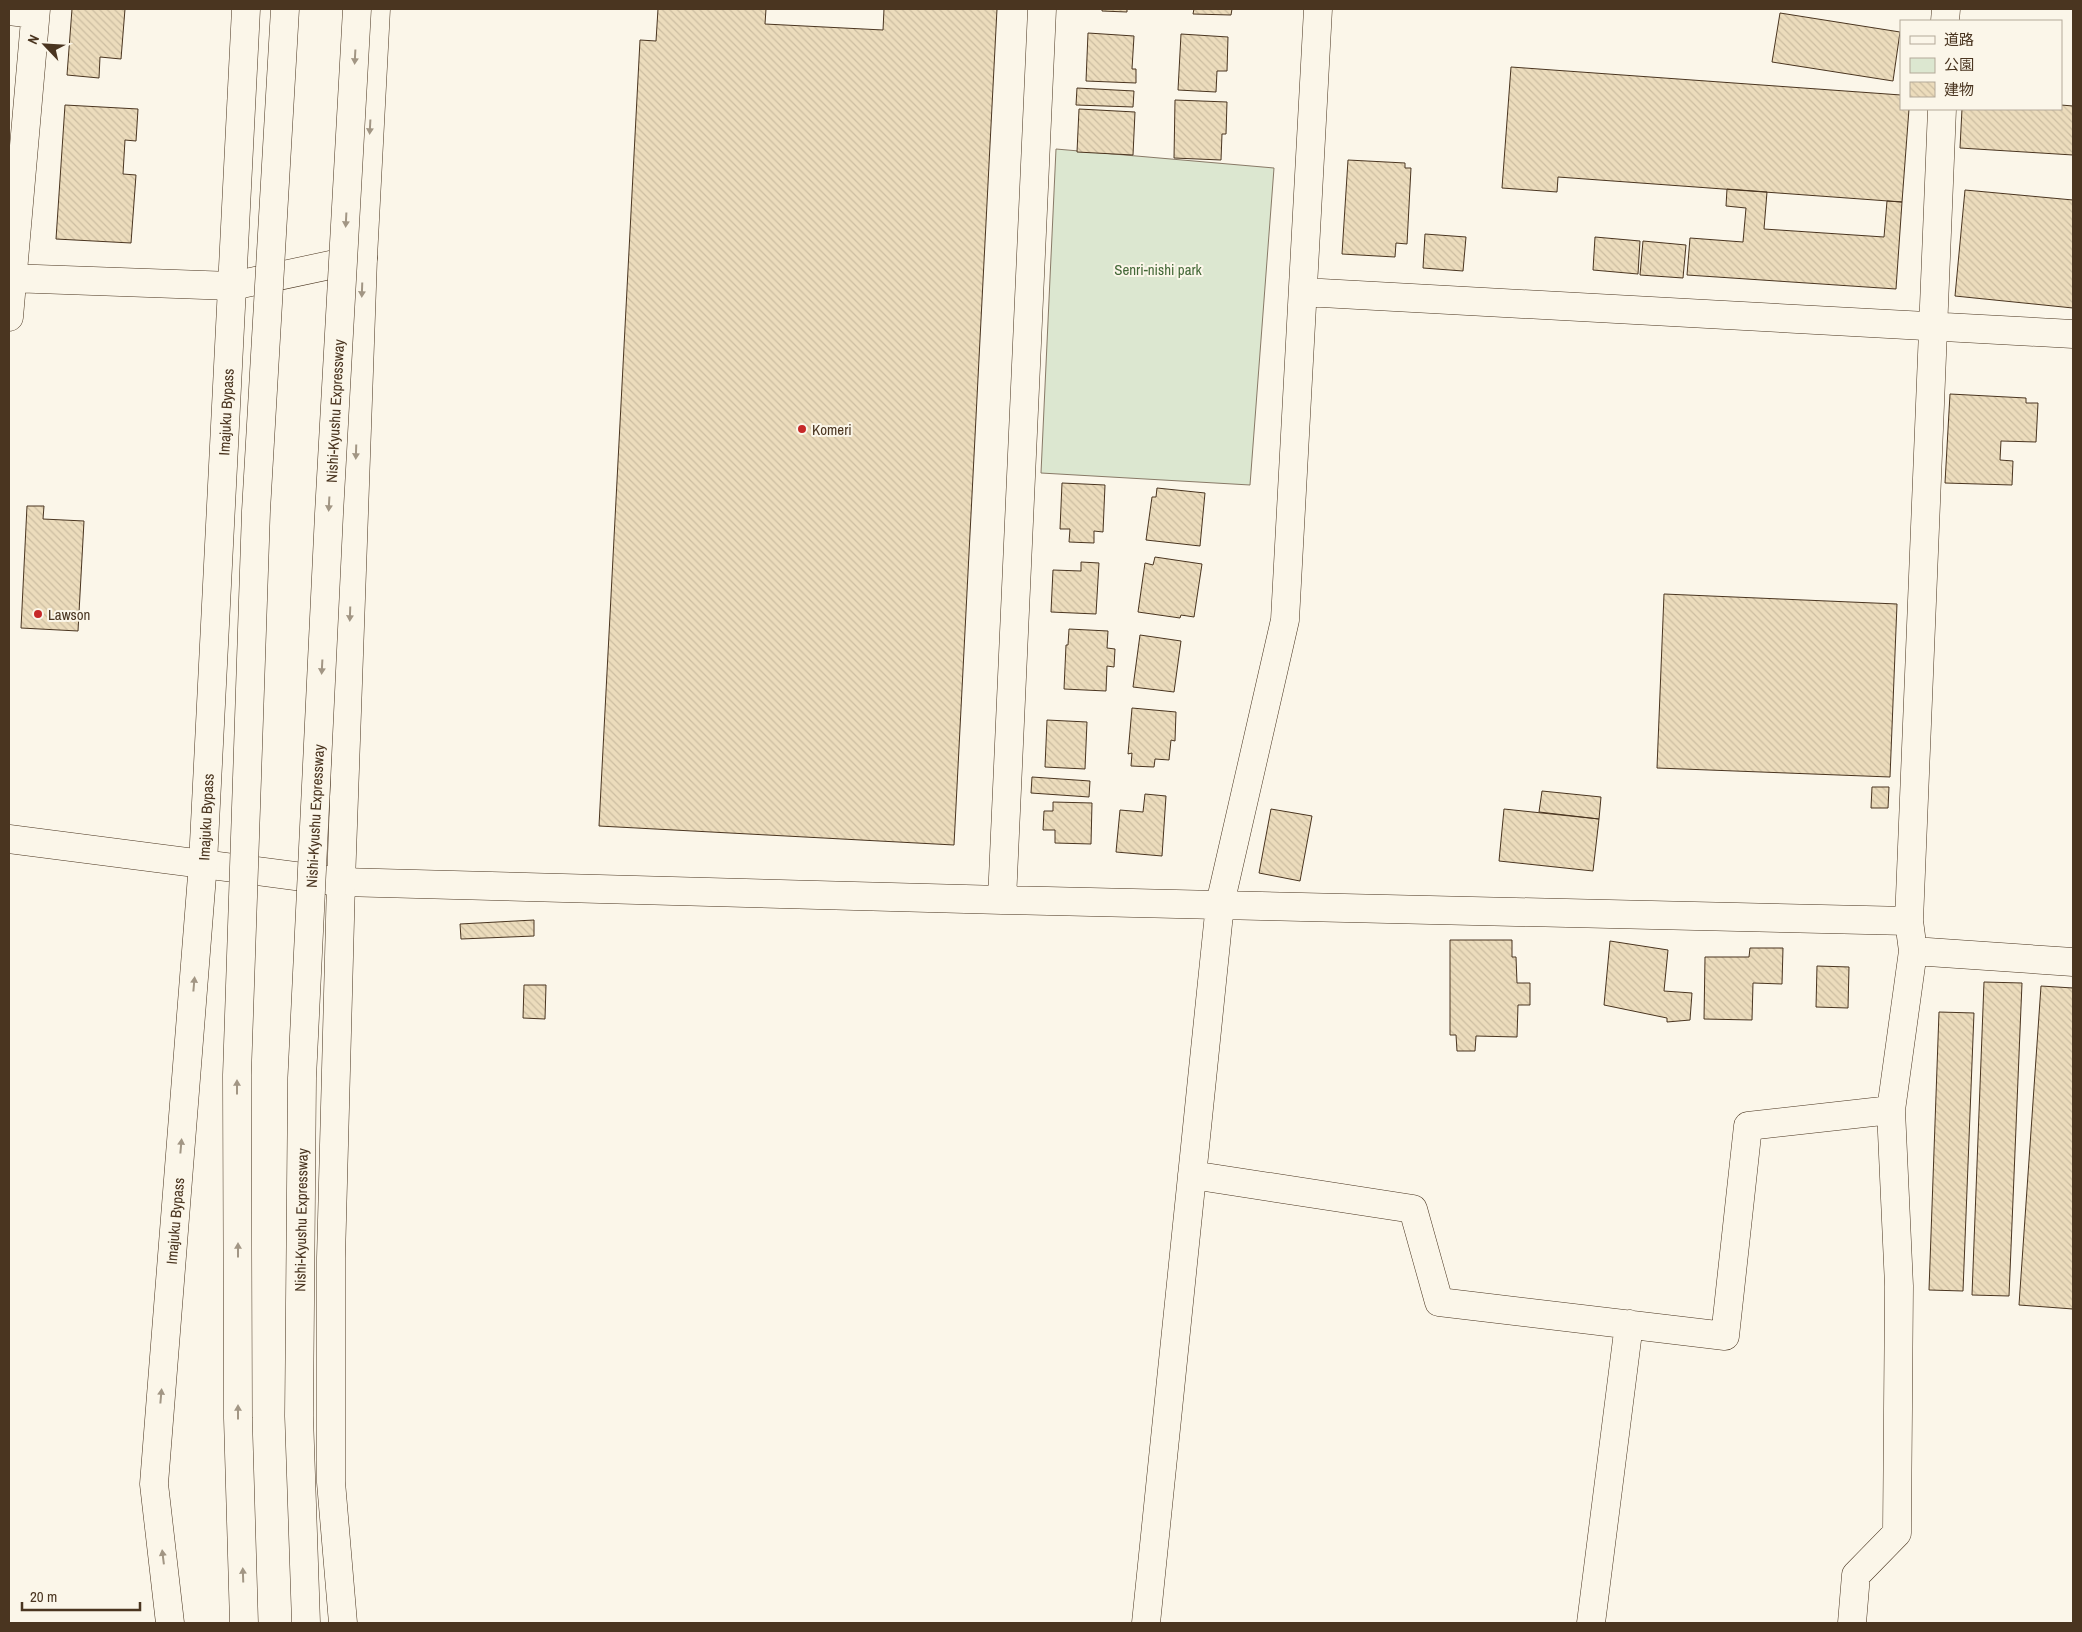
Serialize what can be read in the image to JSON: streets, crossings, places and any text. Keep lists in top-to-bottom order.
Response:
{
  "streets": {
    "main road": ["Nishi-Kyushu Expressway", "Imajuku Bypass"]
  },
  "parks": ["Senri-nishi park"],
  "places": ["Komeri", "Lawson"],
  "legend": ["道路", "公園", "建物"],
  "scale_bar": "20 m",
  "north": "top left"
}
